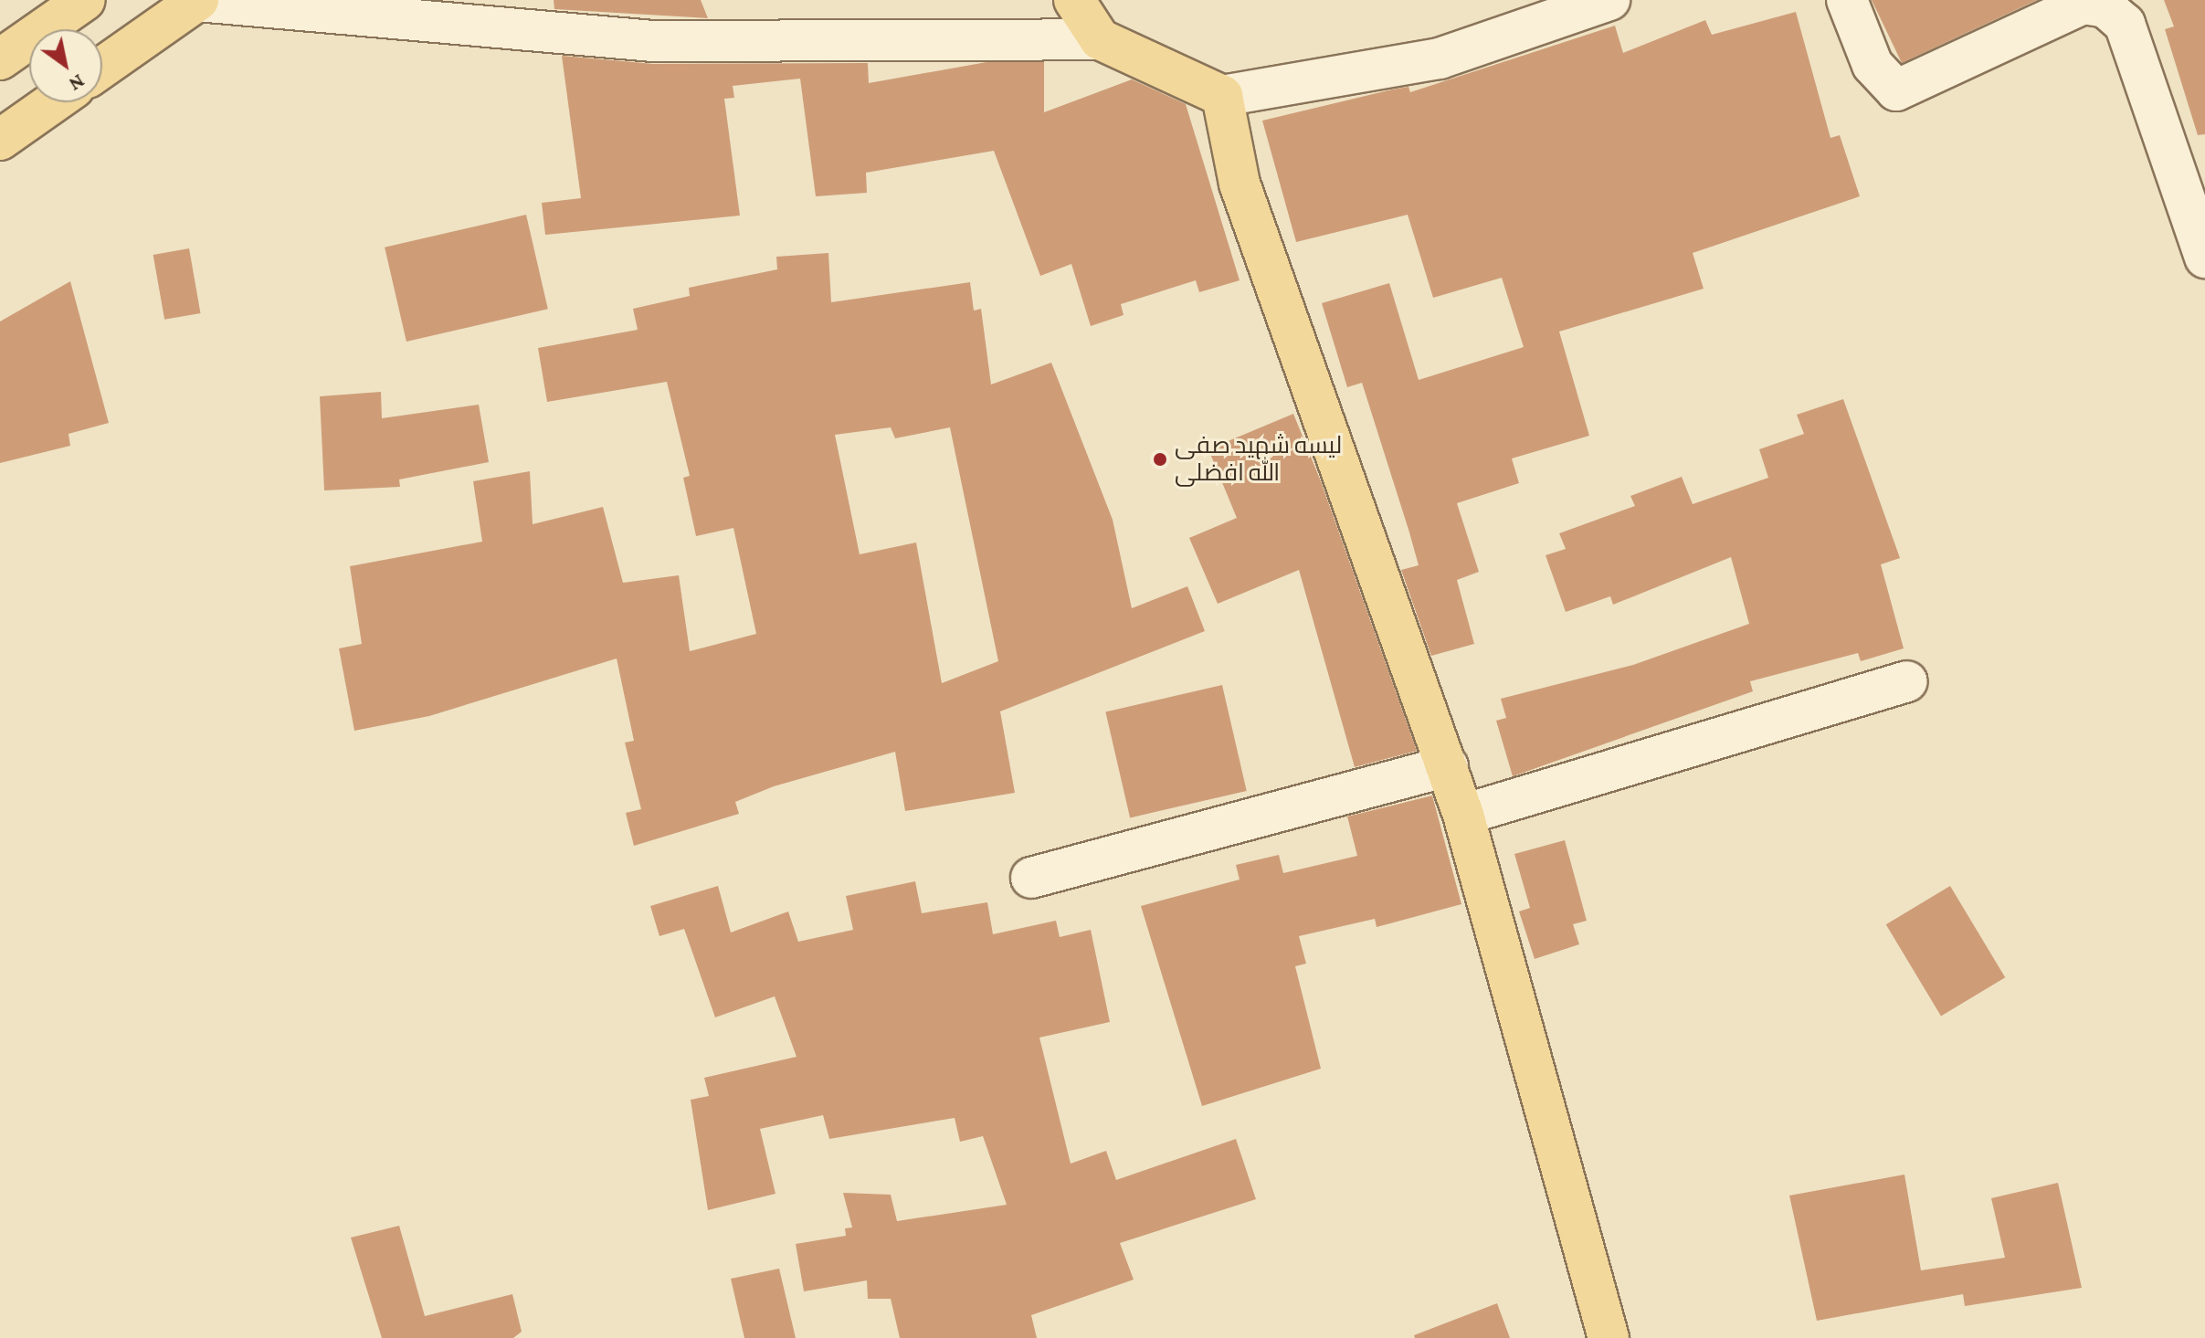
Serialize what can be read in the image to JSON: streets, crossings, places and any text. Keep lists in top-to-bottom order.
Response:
{
  "places": ["لیسه شهید صفی الله افضلی"],
  "north": "bottom right"
}
